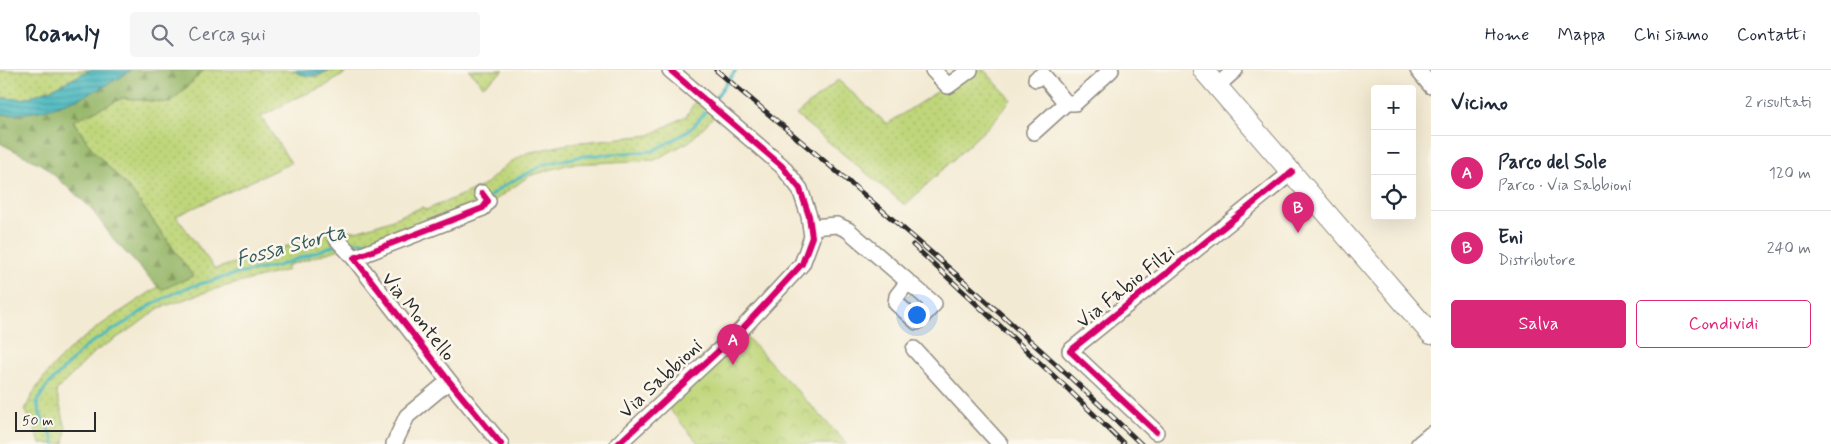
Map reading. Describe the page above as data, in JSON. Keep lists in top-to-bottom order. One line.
{"streets":{"street":["Via Fabio Filzi","Via Montello","Via Sabbioni"]},"water":["Fossa Storta"],"scale_bar":"50 m","page":{"header":"Roamly","search":"Cerca qui","nav":["Home","Mappa","Chi siamo","Contatti"],"heading":["Vicino","2 risultati"],"map_buttons":["+","−"],"list":[{"mark":"A","name":"Parco del Sole","note":"Parco · Via Sabbioni","value":"120 m"},{"mark":"B","name":"Eni","note":"Distributore","value":"240 m"}],"pins":["B","A"],"buttons":["Salva","Condividi"],"scale":"50 m"}}
